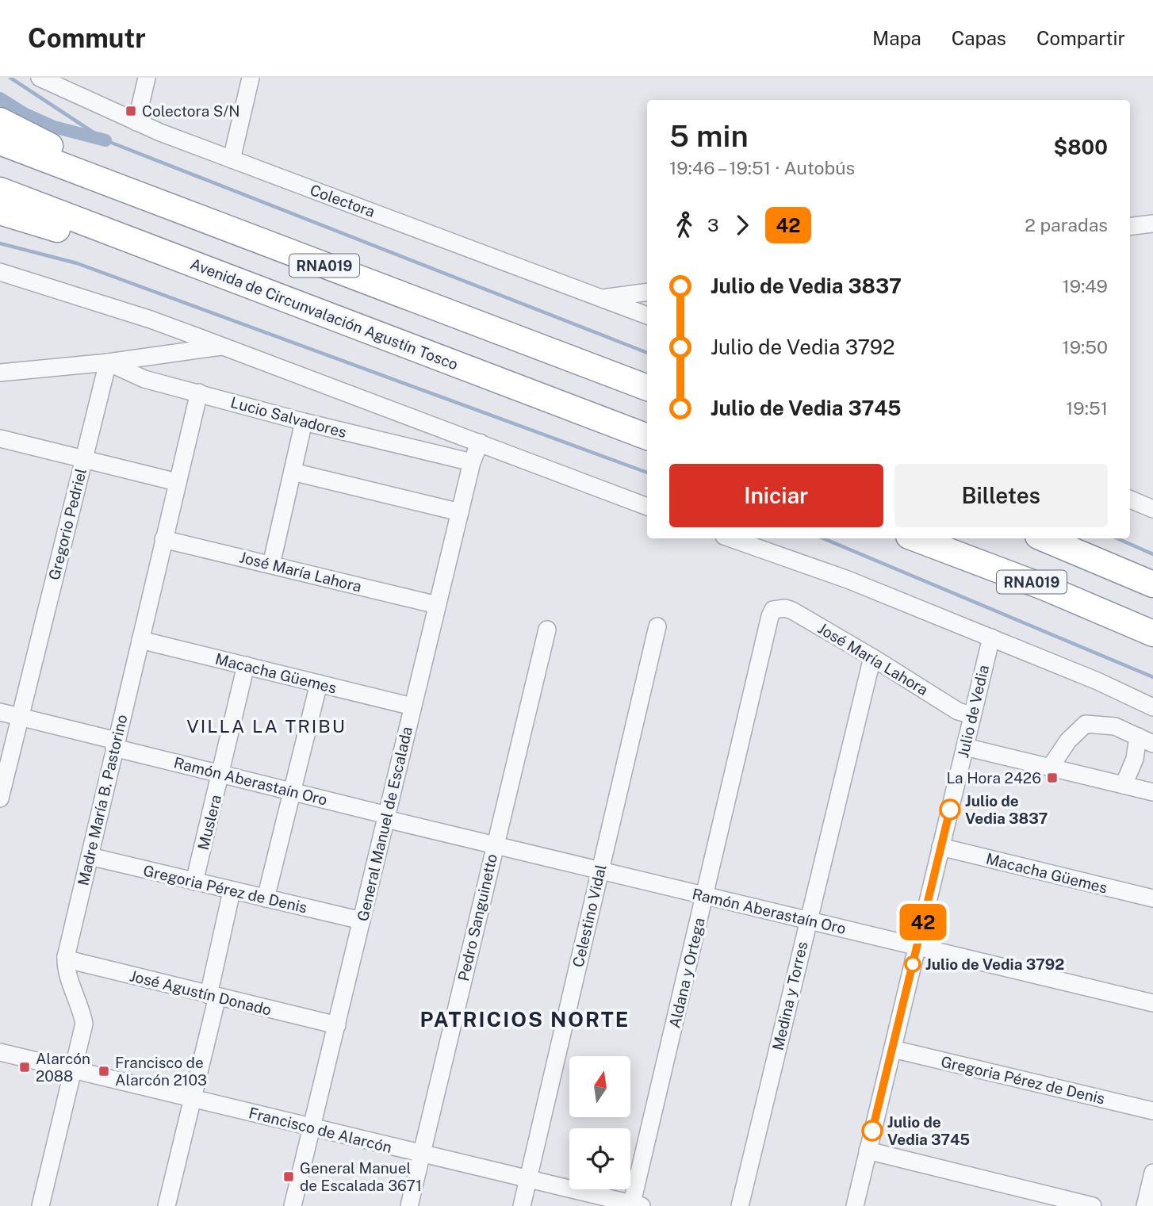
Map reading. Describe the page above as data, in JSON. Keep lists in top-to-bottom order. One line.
{"streets":{"highway":["RNA019","Avenida de Circunvalación Agustín Tosco"],"street":["Colectora","Lucio Salvadores","Gregorio Pedriel","José María Lahora","Macacha Güemes","Julio de Vedia","Ramón Aberastaín Oro","Madre María B. Pastorino","Muslera","General Manuel de Escalada","Gregoria Pérez de Denis","Celestino Vidal","Pedro Sanguinetto","Aldana y Ortega","José Agustín Donado","Medina y Torres","Francisco de Alarcón"]},"crossings":[["Lucio Salvadores","Gregorio Pedriel"],["Lucio Salvadores","Madre María B. Pastorino"],["Lucio Salvadores","General Manuel de Escalada"],["Gregorio Pedriel","Ramón Aberastaín Oro"],["José María Lahora","Julio de Vedia"],["José María Lahora","Madre María B. Pastorino"],["José María Lahora","General Manuel de Escalada"],["José María Lahora","Aldana y Ortega"],["José María Lahora","Medina y Torres"],["Macacha Güemes","Julio de Vedia"],["Macacha Güemes","Madre María B. Pastorino"],["Macacha Güemes","Muslera"],["Macacha Güemes","General Manuel de Escalada"],["Julio de Vedia","Ramón Aberastaín Oro"],["Julio de Vedia","Gregoria Pérez de Denis"],["Ramón Aberastaín Oro","Madre María B. Pastorino"],["Ramón Aberastaín Oro","Muslera"],["Ramón Aberastaín Oro","General Manuel de Escalada"],["Ramón Aberastaín Oro","Celestino Vidal"],["Ramón Aberastaín Oro","Pedro Sanguinetto"],["Ramón Aberastaín Oro","Aldana y Ortega"],["Ramón Aberastaín Oro","Medina y Torres"],["Madre María B. Pastorino","Gregoria Pérez de Denis"],["Madre María B. Pastorino","José Agustín Donado"],["Madre María B. Pastorino","Francisco de Alarcón"],["Muslera","Gregoria Pérez de Denis"],["General Manuel de Escalada","Gregoria Pérez de Denis"],["General Manuel de Escalada","José Agustín Donado"],["General Manuel de Escalada","Francisco de Alarcón"],["Celestino Vidal","Francisco de Alarcón"],["Pedro Sanguinetto","Francisco de Alarcón"],["Aldana y Ortega","Francisco de Alarcón"]],"districts":["VILLA LA TRIBU","PATRICIOS NORTE"],"places":{"transit":["Colectora S/N","La Hora 2426","Alarcón 2088","Francisco de Alarcón 2103","General Manuel de Escalada 3671"],"other":["Julio de Vedia 3837","Julio de Vedia 3792","Julio de Vedia 3745"]},"lines":["bus line 42"],"north":"top","page":{"header":"Commutr","nav":["Mapa","Capas","Compartir"],"on_map":"42","heading":["5 min","19:46 – 19:51 · Autobús","$800"],"legs":["3","42","2 paradas"],"list":[{"name":"Julio de Vedia 3837","value":"19:49"},{"name":"Julio de Vedia 3792","value":"19:50"},{"name":"Julio de Vedia 3745","value":"19:51"}],"buttons":["Iniciar","Billetes"]}}
